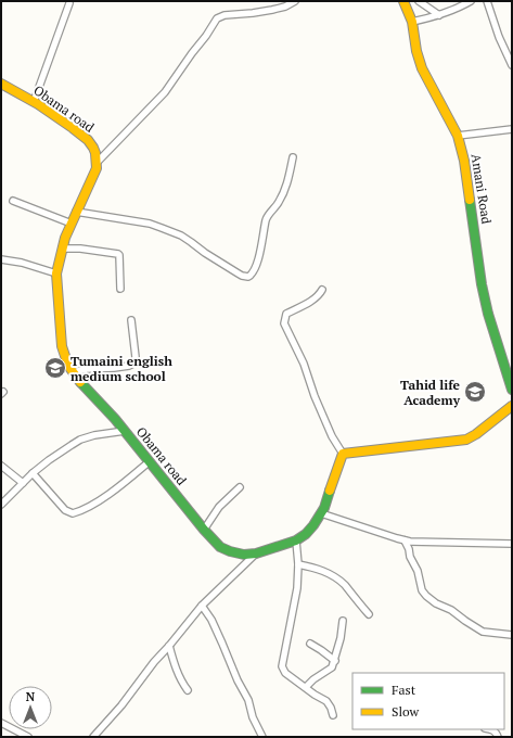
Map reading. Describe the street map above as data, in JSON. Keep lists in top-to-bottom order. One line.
{"streets":{"street":["Obama road","Amani Road"]},"places":{"school or university":["Tumaini english medium school","Tahid life Academy"]},"legend":["Fast","Slow"],"north":"top"}
